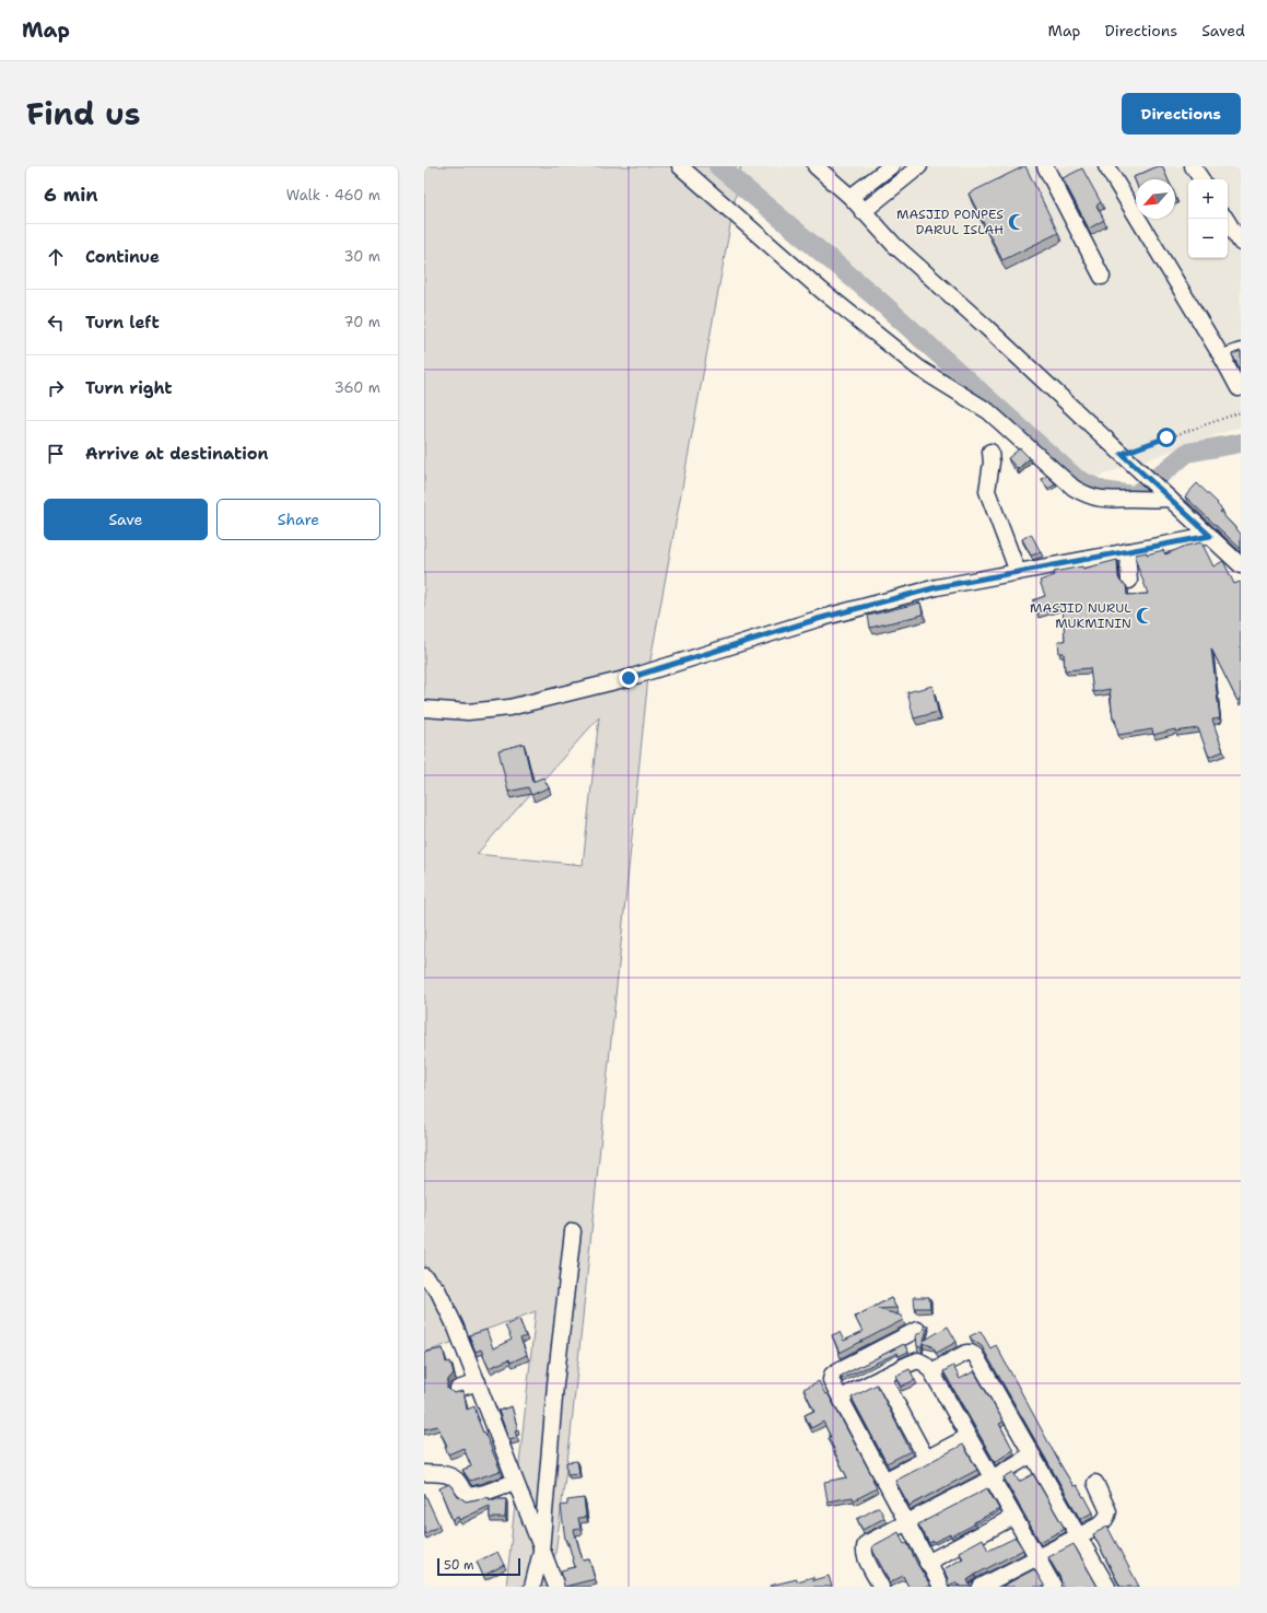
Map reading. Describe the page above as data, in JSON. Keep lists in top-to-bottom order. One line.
{"places":{"mosque":["MASJID PONPES DARUL ISLAH","MASJID NURUL MUKMININ"]},"scale_bar":"50 m","north":"bottom left","page":{"header":"Map","nav":["Map","Directions","Saved"],"title":"Find us","buttons":["Directions",["Save","Share"]],"heading":["6 min","Walk · 460 m"],"map_buttons":["+","−"],"list":[["Continue","30 m"],["Turn left","70 m"],["Turn right","360 m"],"Arrive at destination"],"scale":"50 m"}}
